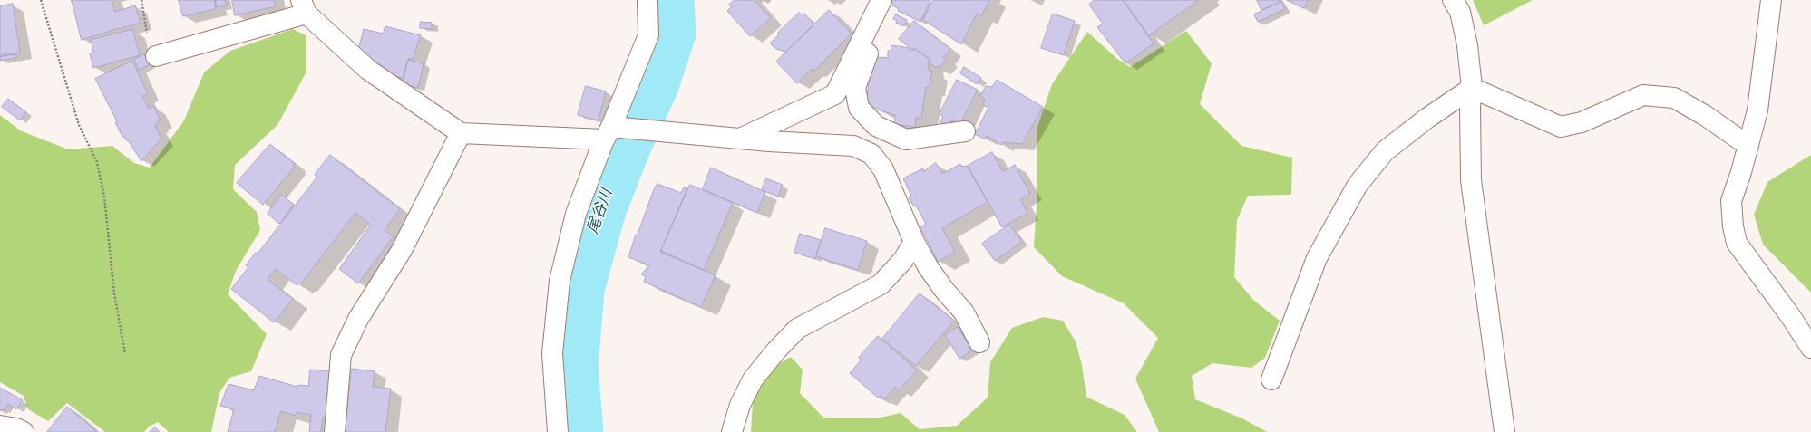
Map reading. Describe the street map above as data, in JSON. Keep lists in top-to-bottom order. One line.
{"water":["尾谷川"]}
